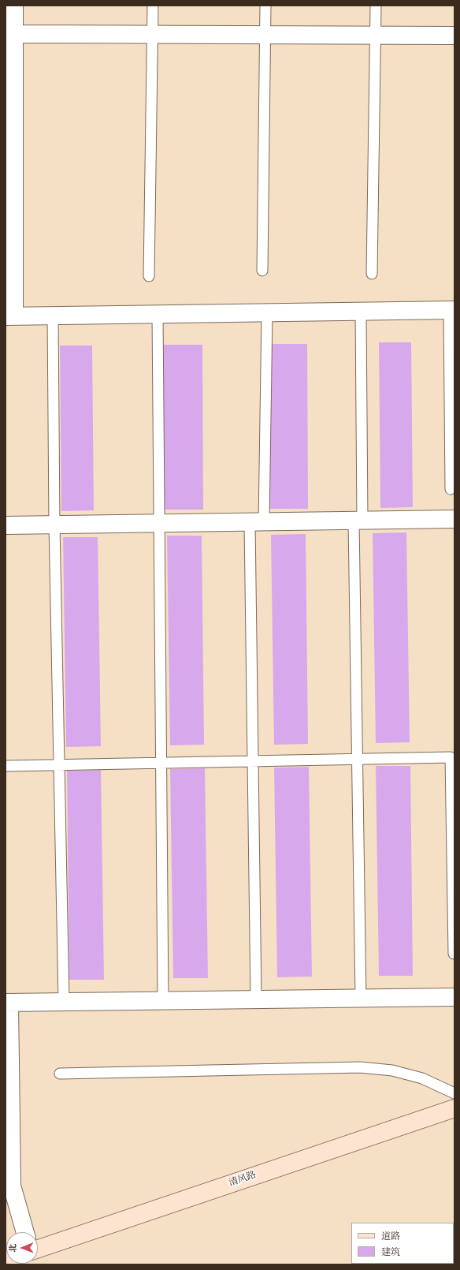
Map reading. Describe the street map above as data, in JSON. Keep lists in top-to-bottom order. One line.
{"streets":{"street":["清风路"]},"legend":["道路","建筑"],"north":"left"}
